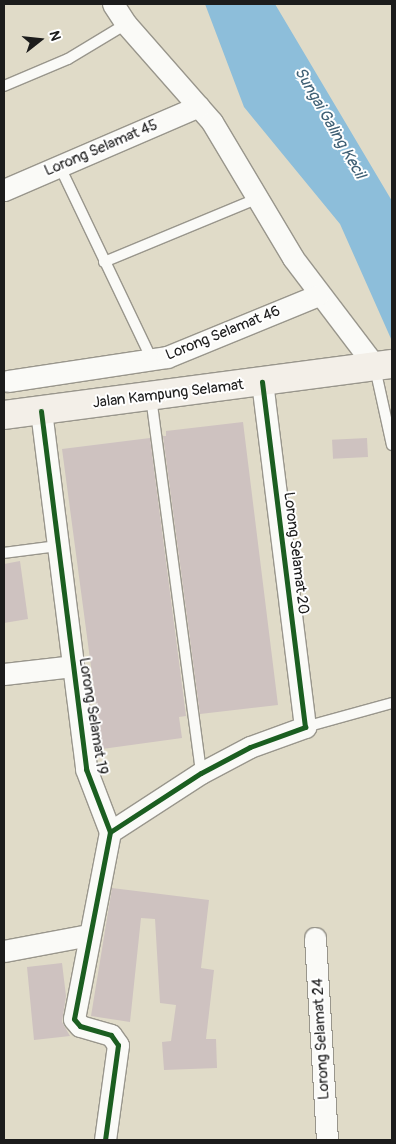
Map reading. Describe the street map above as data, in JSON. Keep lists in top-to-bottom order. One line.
{"streets":{"street":["Lorong Selamat 45","Lorong Selamat 46","Jalan Kampung Selamat","Lorong Selamat 20","Lorong Selamat 19","Lorong Selamat 24"]},"crossings":[["Lorong Selamat 46","Lorong Selamat 19"],["Jalan Kampung Selamat","Lorong Selamat 20"],["Jalan Kampung Selamat","Lorong Selamat 19"]],"water":["Sungai Galing Kecil"],"north":"right"}
